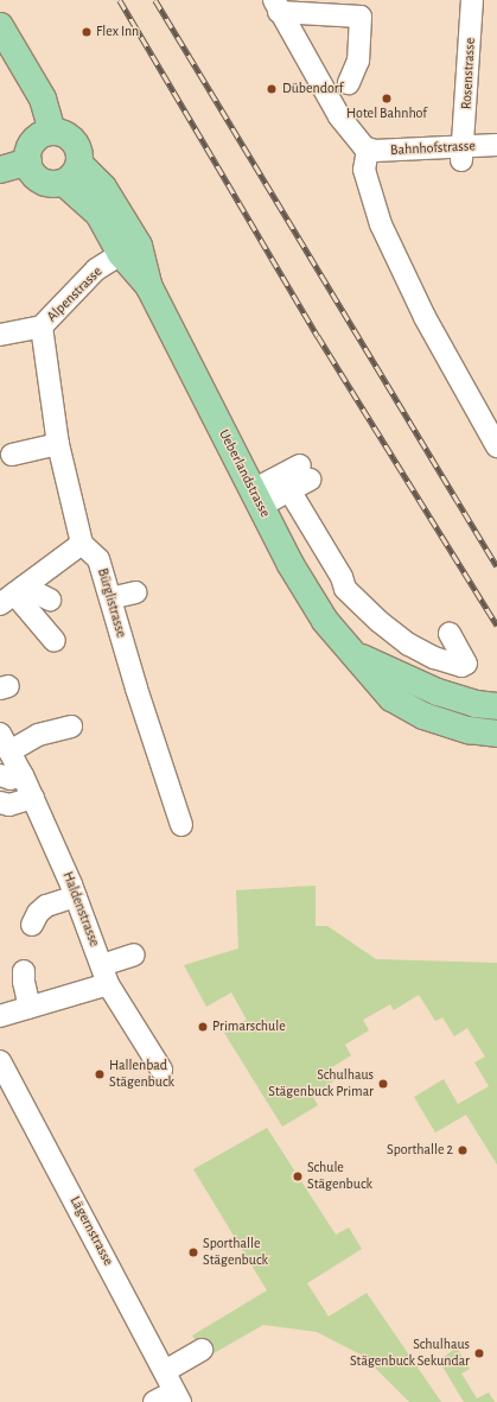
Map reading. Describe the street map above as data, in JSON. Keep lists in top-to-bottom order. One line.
{"streets":{"main road":["Ueberlandstrasse"],"street":["Rosenstrasse","Bahnhofstrasse","Alpenstrasse","Bürglistrasse","Haldenstrasse","Lägernstrasse"]},"crossings":[["Rosenstrasse","Bahnhofstrasse"],["Alpenstrasse","Ueberlandstrasse"]],"places":["Flex Inn","Dübendorf","Hotel Bahnhof","Primarschule","Hallenbad Stägenbuck","Schulhaus Stägenbuck Primar","Sporthalle 2","Schule Stägenbuck","Sporthalle Stägenbuck","Schulhaus Stägenbuck Sekundar"]}
